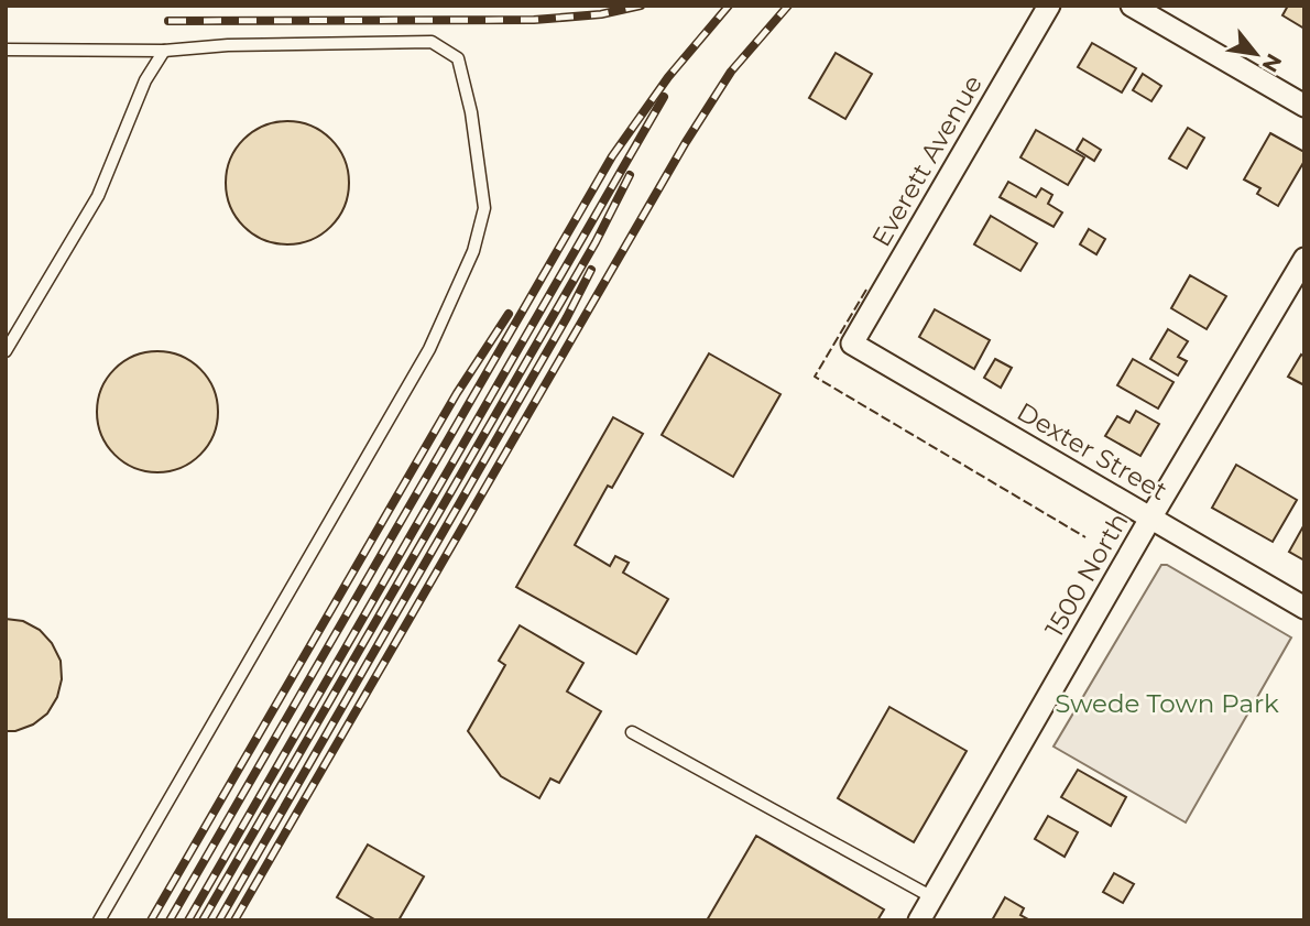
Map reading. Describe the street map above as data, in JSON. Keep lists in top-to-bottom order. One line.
{"streets":{"street":["Everett Avenue","Dexter Street","1500 North"]},"crossings":[["Everett Avenue","Dexter Street"],["Dexter Street","1500 North"]],"parks":["Swede Town Park"],"north":"bottom right"}
